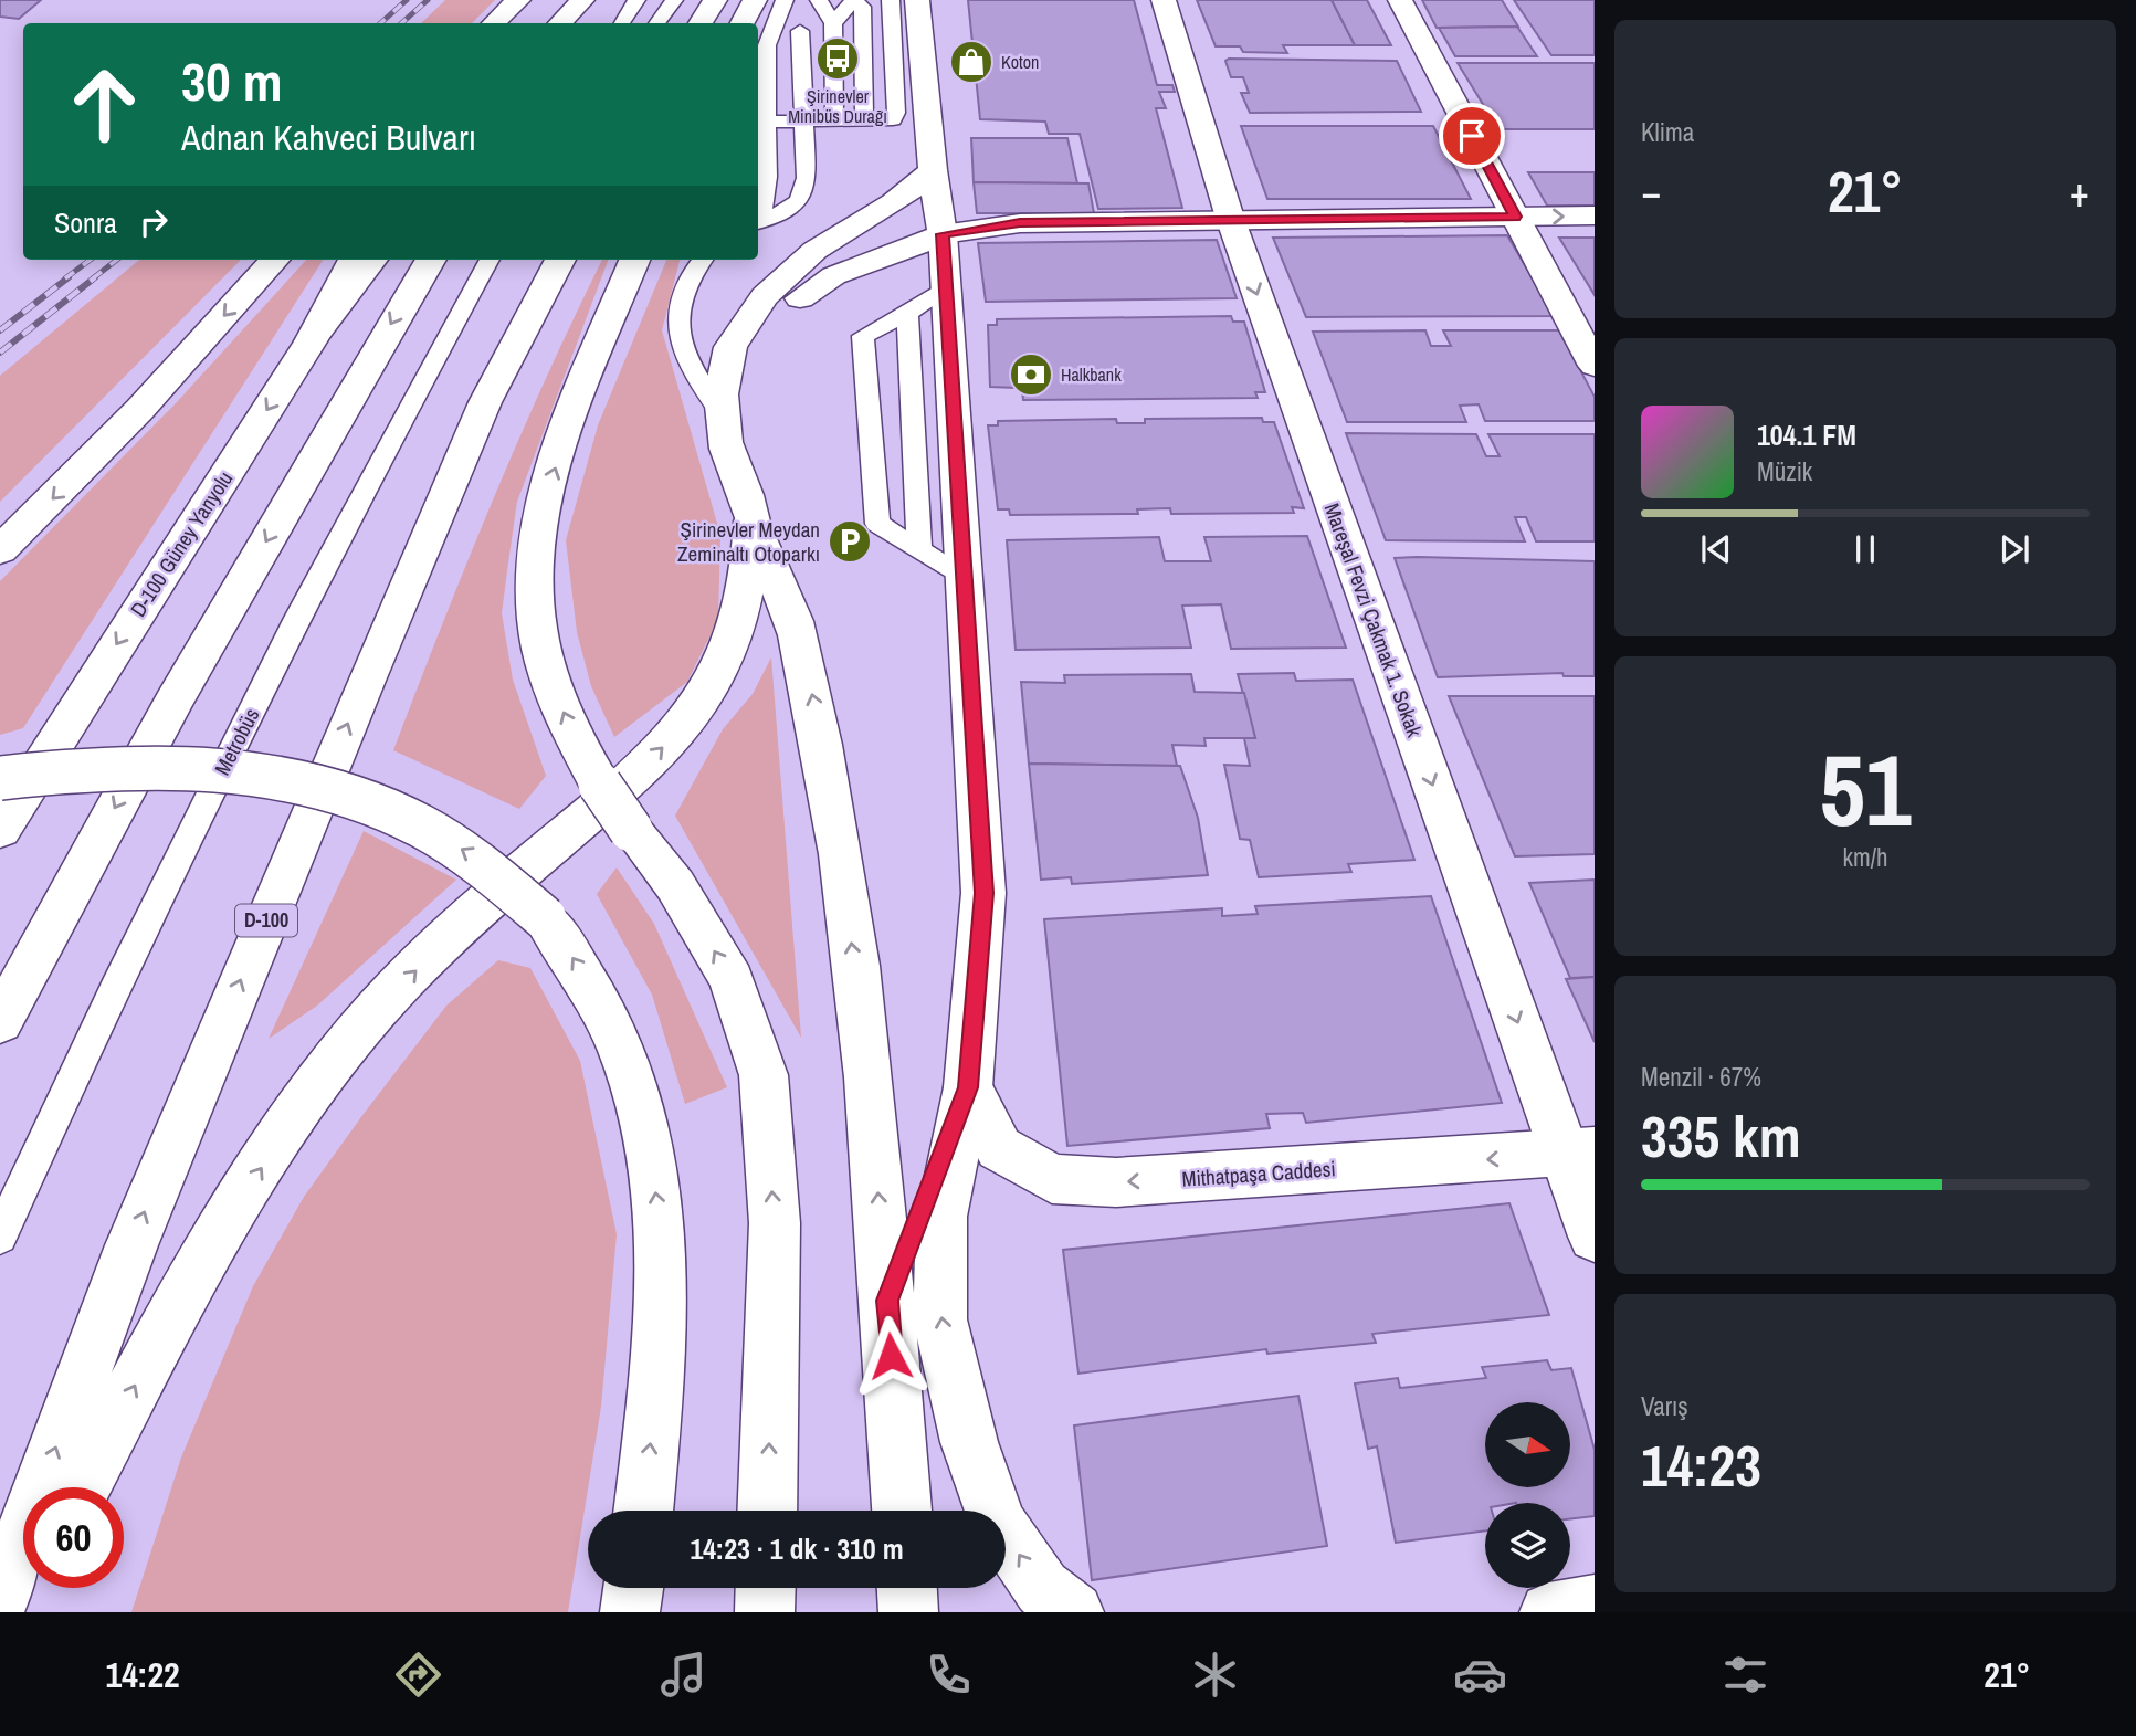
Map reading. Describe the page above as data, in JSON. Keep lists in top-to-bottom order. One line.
{"streets":{"main road":["D-100 Güney Yanyolu","Mareşal Fevzi Çakmak 1. Sokak","D-100","Mithatpaşa Caddesi"],"lane":["Metrobüs"]},"crossings":[["Mareşal Fevzi Çakmak 1. Sokak","Mithatpaşa Caddesi"]],"one_way":["Mithatpaşa Caddesi"],"places":{"bus stop":["Şirinevler Minibüs Durağı"],"shop":["Koton"],"bank":["Halkbank"],"parking":["Şirinevler Meydan Zeminaltı Otoparkı"]},"north":"right","page":{"tile":["Klima",["51","km/h"],["Menzil · 67%","335 km"],["Varış","14:23"]],"turn":["30 m","Adnan Kahveci Bulvarı"],"heat":["−","21°","+"],"then":"Sonra","song":["104.1 FM","Müzik"],"limit":"60","trip":"14:23 · 1 dk · 310 m","tabs":["14:22","21°"]}}
